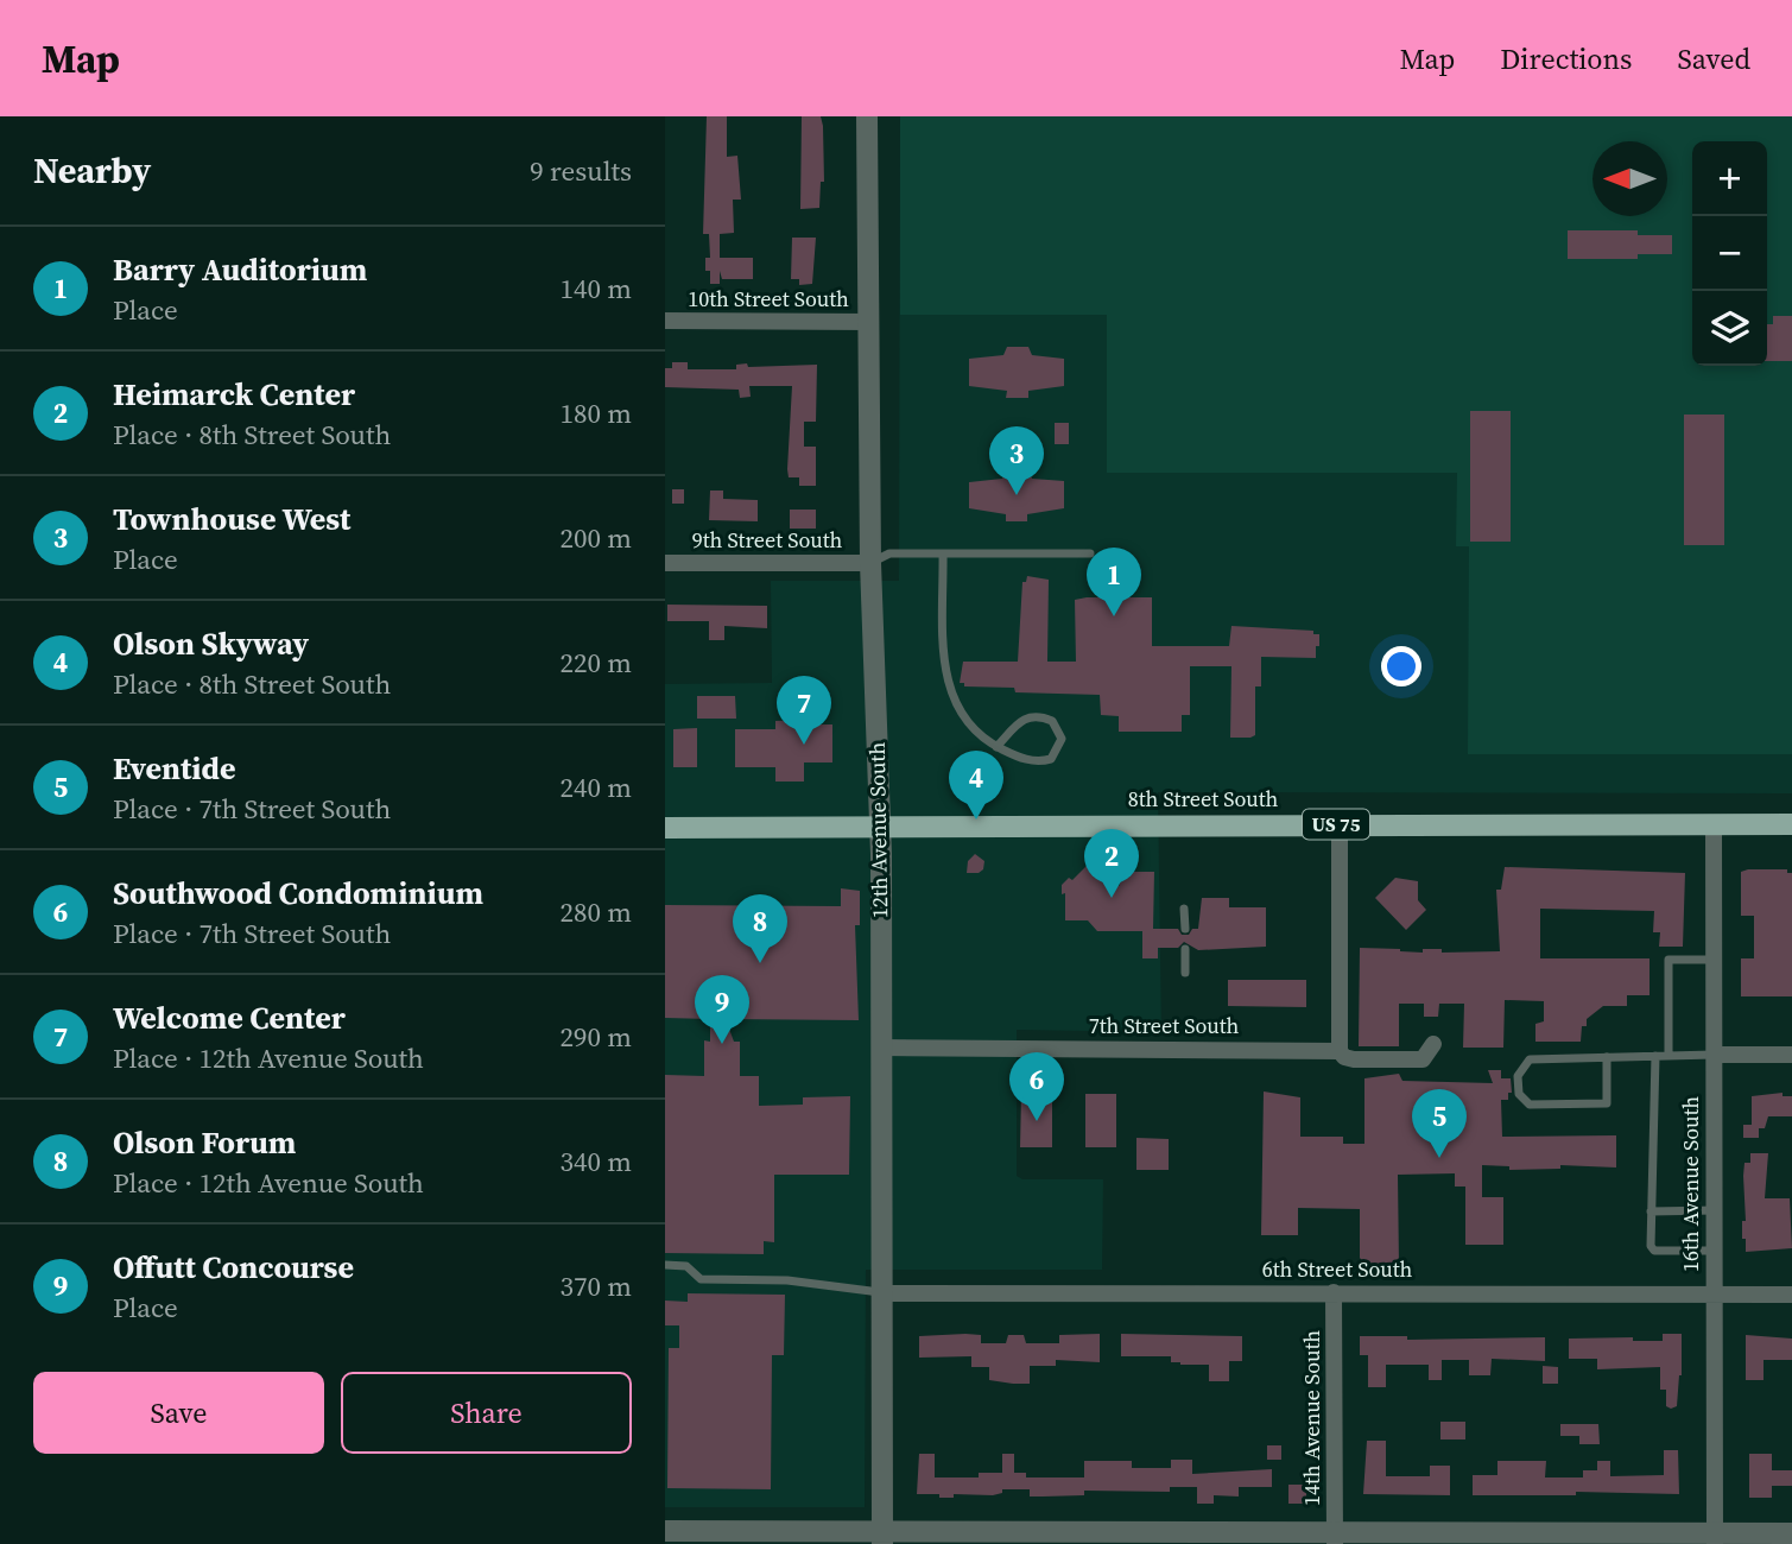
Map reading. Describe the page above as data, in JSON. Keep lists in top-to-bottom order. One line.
{"streets":{"main road":["8th Street South","US 75"],"street":["10th Street South","9th Street South","12th Avenue South","7th Street South","16th Avenue South","6th Street South","14th Avenue South"]},"crossings":[["10th Street South","12th Avenue South"],["9th Street South","12th Avenue South"],["8th Street South","12th Avenue South"],["8th Street South","16th Avenue South"],["12th Avenue South","7th Street South"],["12th Avenue South","6th Street South"],["16th Avenue South","6th Street South"],["6th Street South","14th Avenue South"]],"north":"left","page":{"header":"Map","nav":["Map","Directions","Saved"],"heading":["Nearby","9 results"],"map_buttons":["+","−"],"list":[{"mark":"1","name":"Barry Auditorium","note":"Place","value":"140 m"},{"mark":"2","name":"Heimarck Center","note":"Place · 8th Street South","value":"180 m"},{"mark":"3","name":"Townhouse West","note":"Place","value":"200 m"},{"mark":"4","name":"Olson Skyway","note":"Place · 8th Street South","value":"220 m"},{"mark":"5","name":"Eventide","note":"Place · 7th Street South","value":"240 m"},{"mark":"6","name":"Southwood Condominium","note":"Place · 7th Street South","value":"280 m"},{"mark":"7","name":"Welcome Center","note":"Place · 12th Avenue South","value":"290 m"},{"mark":"8","name":"Olson Forum","note":"Place · 12th Avenue South","value":"340 m"},{"mark":"9","name":"Offutt Concourse","note":"Place","value":"370 m"}],"pins":["3","1","7","4","2","8","9","6","5"],"buttons":["Save","Share"]}}
